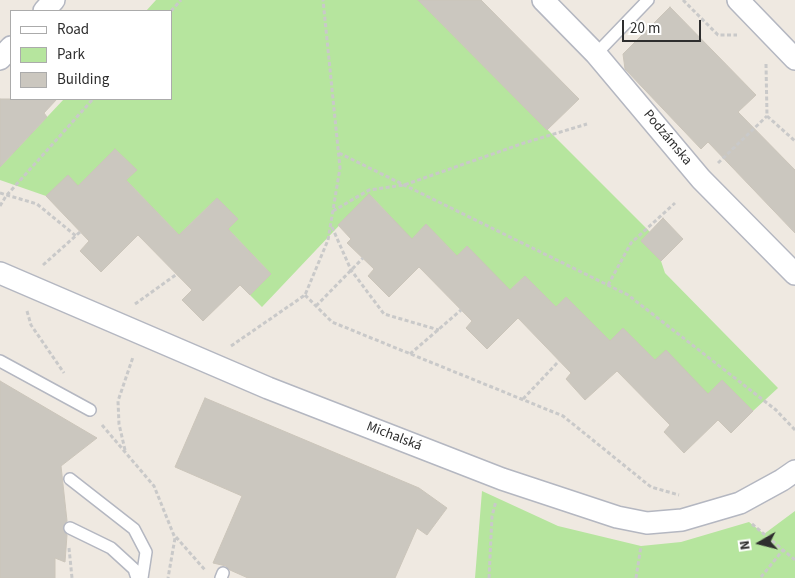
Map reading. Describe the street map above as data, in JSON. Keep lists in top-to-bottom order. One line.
{"streets":{"street":["Podzámska","Michalská"]},"legend":["Road","Park","Building"],"scale_bar":"20 m","north":"left"}
